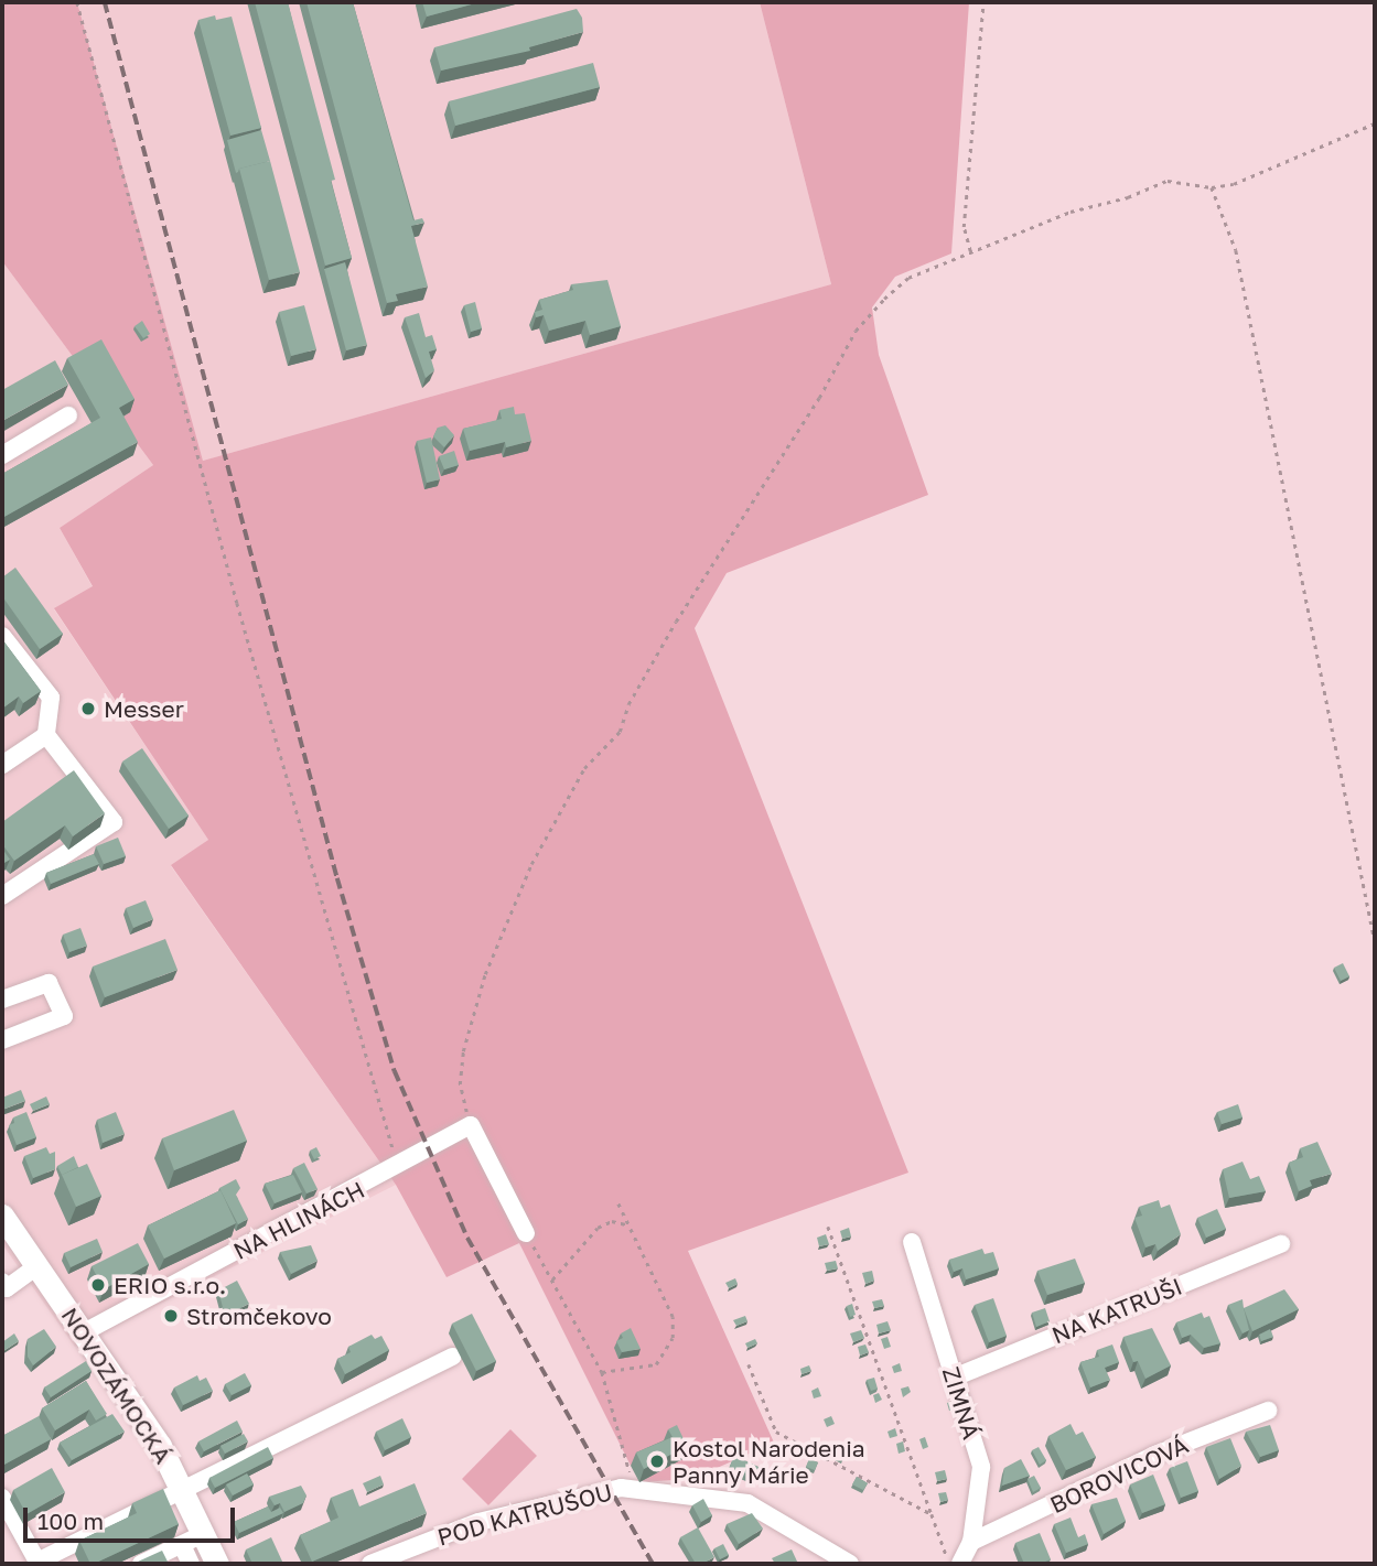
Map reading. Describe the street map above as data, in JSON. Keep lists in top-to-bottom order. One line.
{"streets":{"main road":["NOVOZÁMOCKÁ"],"street":["NA HLINÁCH","NA KATRUŠI","ZIMNÁ","BOROVICOVÁ","POD KATRUŠOU"]},"crossings":[["NA HLINÁCH","NOVOZÁMOCKÁ"],["NA KATRUŠI","ZIMNÁ"],["ZIMNÁ","BOROVICOVÁ"]],"places":["Messer","ERIO s.r.o.","Stromčekovo","Kostol Narodenia Panny Márie"],"scale_bar":"100 m"}
